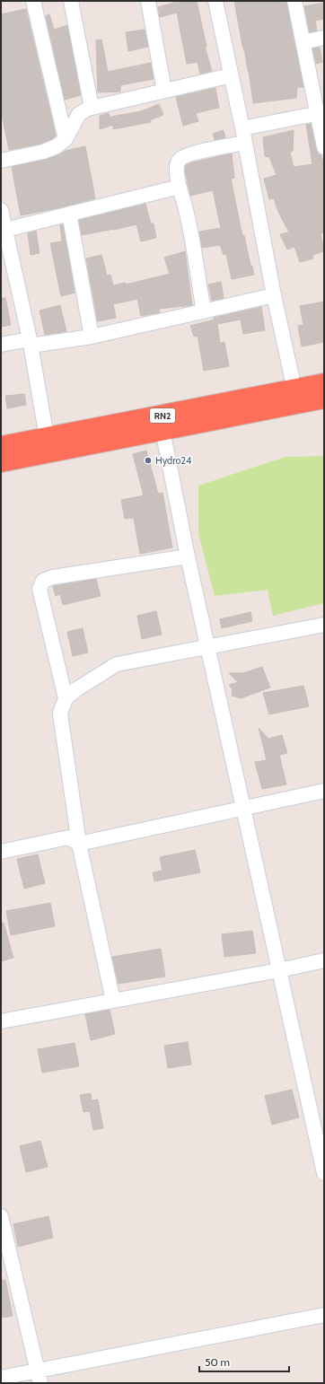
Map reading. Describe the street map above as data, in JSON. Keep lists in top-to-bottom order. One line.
{"streets":{"highway":["RN2"]},"places":["Hydro24"],"scale_bar":"50 m"}
